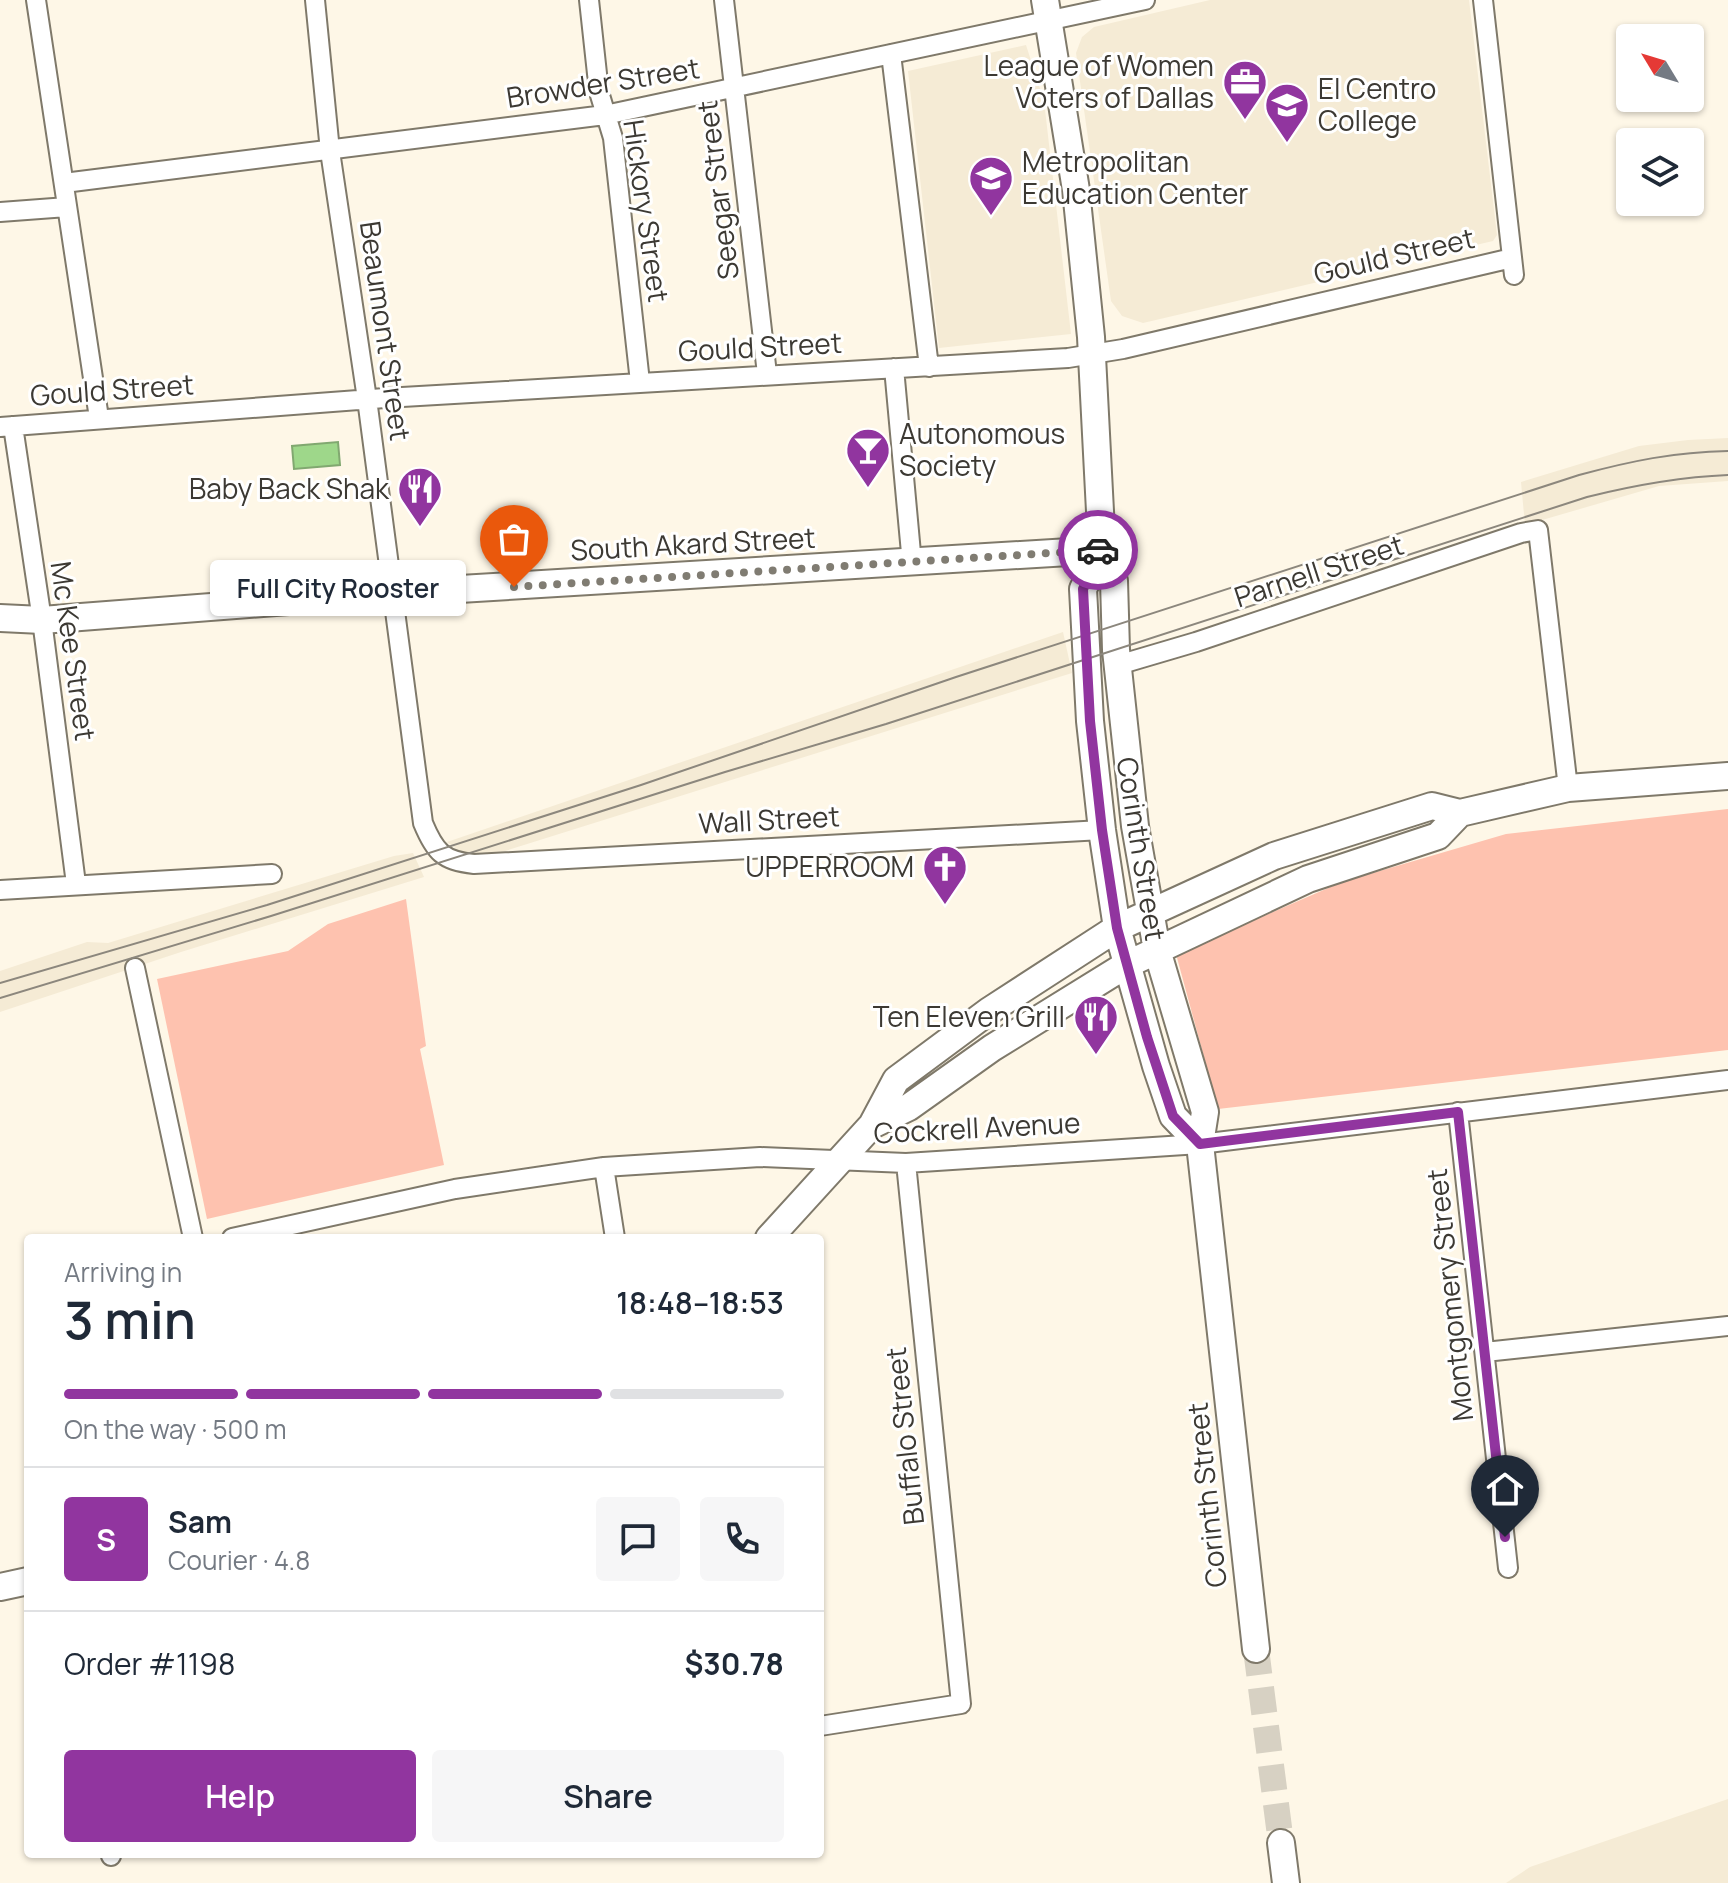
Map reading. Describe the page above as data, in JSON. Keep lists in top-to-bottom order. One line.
{"streets":{"main road":["South Akard Street","Corinth Street"],"street":["Browder Street","Seegar Street","Hickory Street","Gould Street","Beaumont Street","Parnell Street","Mc Kee Street","Wall Street","Cockrell Avenue","Montgomery Street","Buffalo Street"]},"crossings":[["Browder Street","Seegar Street"],["Browder Street","Hickory Street"],["Browder Street","Beaumont Street"],["Browder Street","Corinth Street"],["Seegar Street","Gould Street"],["Hickory Street","Gould Street"],["Gould Street","Beaumont Street"],["Gould Street","Mc Kee Street"],["Gould Street","Corinth Street"],["Beaumont Street","South Akard Street"],["Beaumont Street","Wall Street"],["South Akard Street","Mc Kee Street"],["South Akard Street","Corinth Street"],["Parnell Street","Corinth Street"],["Wall Street","Corinth Street"],["Corinth Street","Cockrell Avenue"],["Cockrell Avenue","Montgomery Street"],["Cockrell Avenue","Buffalo Street"]],"places":{"office":["League of Women Voters of Dallas"],"school or university":["El Centro College","Metropolitan Education Center"],"bar":["Autonomous Society"],"restaurant":["Baby Back Shak","Ten Eleven Grill"],"other":["Full City Rooster"],"church":["UPPERROOM"]},"north":"top left","page":{"bubble":"Full City Rooster","heading":["3 min","Arriving in","18:48–18:53"],"panel":["Sam","Courier · 4.8","Order #1198","$30.78"],"bar":"On the way · 500 m","round":"S","buttons":["Help","Share"]}}
